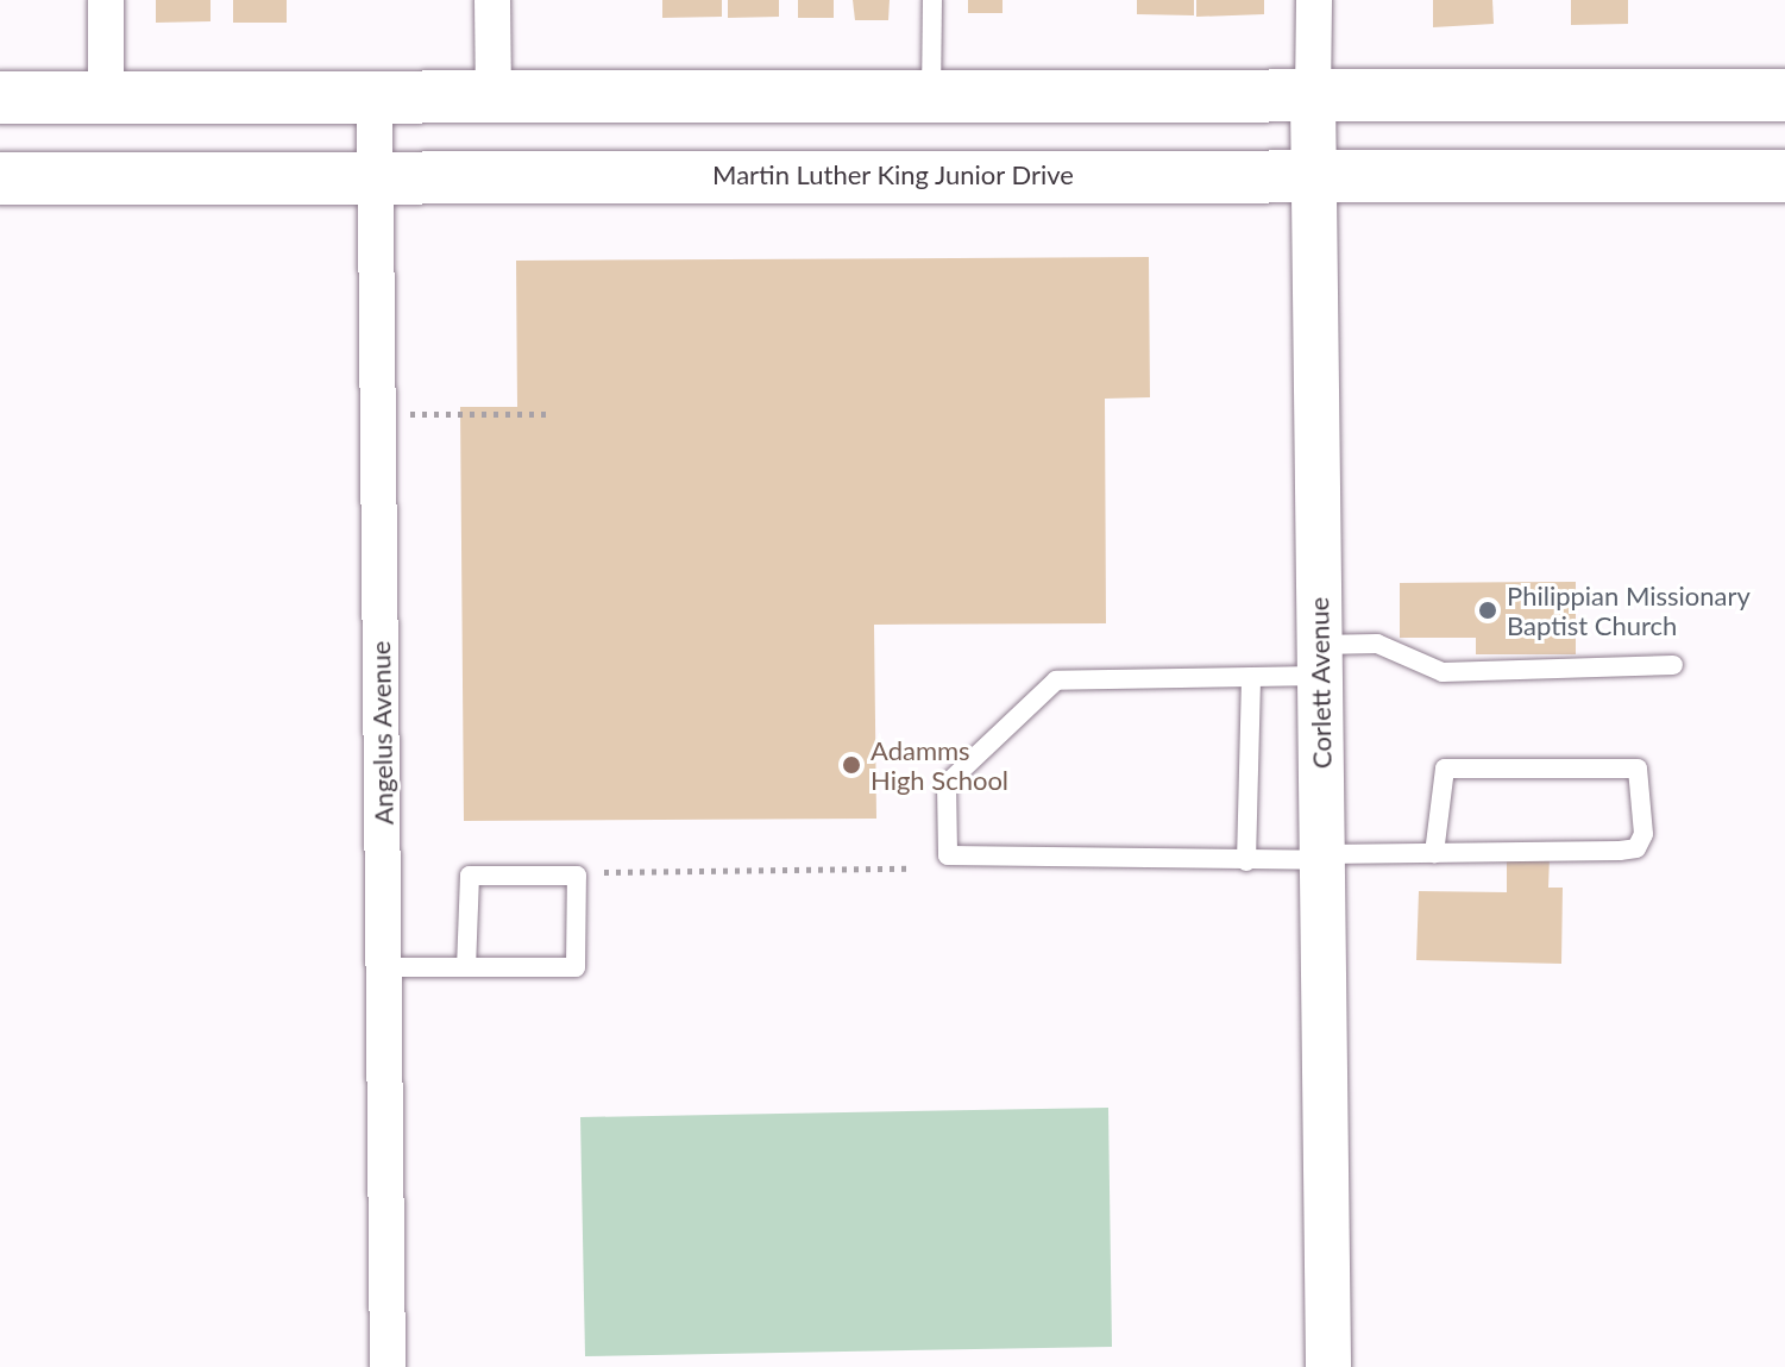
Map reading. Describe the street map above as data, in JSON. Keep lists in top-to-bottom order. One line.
{"streets":{"main road":["Martin Luther King Junior Drive"],"street":["Corlett Avenue","Angelus Avenue"]},"crossings":[["Martin Luther King Junior Drive","Corlett Avenue"],["Martin Luther King Junior Drive","Angelus Avenue"]],"places":["Philippian Missionary Baptist Church","Adamms High School"]}
